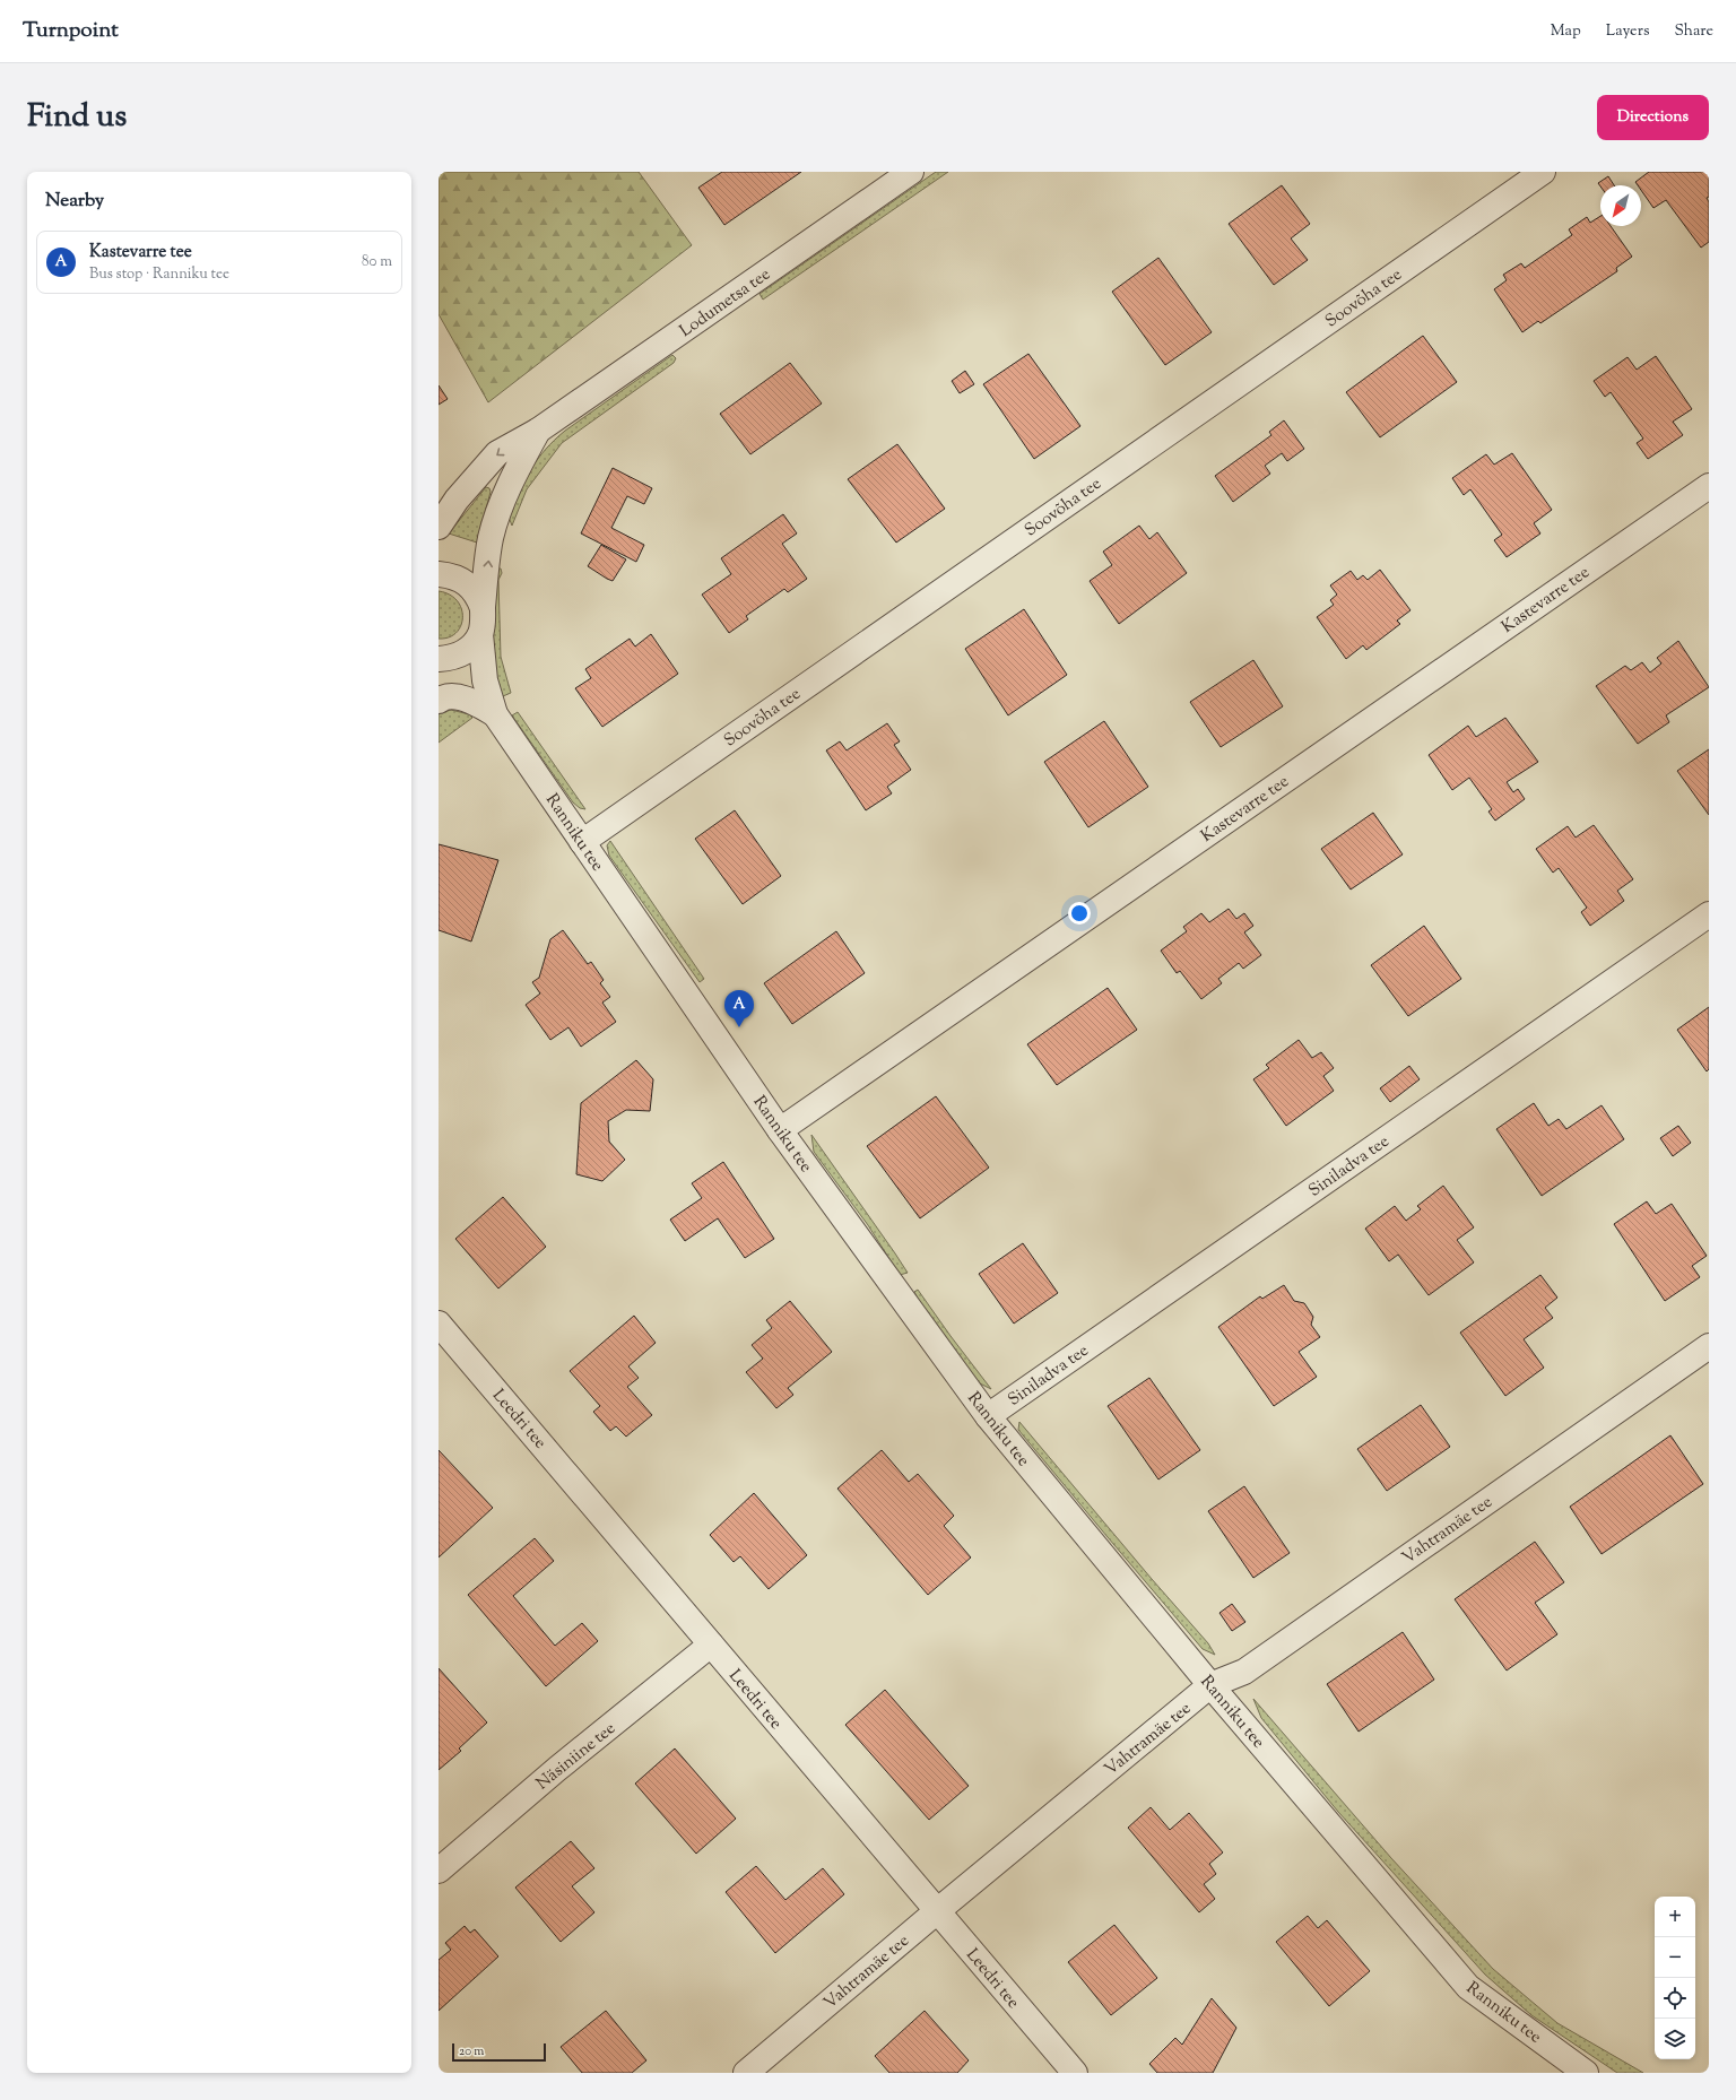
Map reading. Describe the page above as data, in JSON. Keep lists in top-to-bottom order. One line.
{"streets":{"street":["Soovõha tee","Lodumetsa tee","Kastevarre tee","Ranniku tee","Siniladva tee","Leedri tee","Vahtramäe tee","Näsiniine tee"]},"crossings":[["Soovõha tee","Ranniku tee"],["Kastevarre tee","Ranniku tee"],["Ranniku tee","Siniladva tee"],["Ranniku tee","Vahtramäe tee"],["Leedri tee","Vahtramäe tee"],["Leedri tee","Näsiniine tee"]],"scale_bar":"20 m","north":"bottom left","page":{"header":"Turnpoint","nav":["Map","Layers","Share"],"title":"Find us","buttons":"Directions","heading":"Nearby","list":[{"mark":"A","name":"Kastevarre tee","note":"Bus stop · Ranniku tee","value":"80 m"}],"pins":"A","map_buttons":["+","−"],"scale":"20 m"}}
